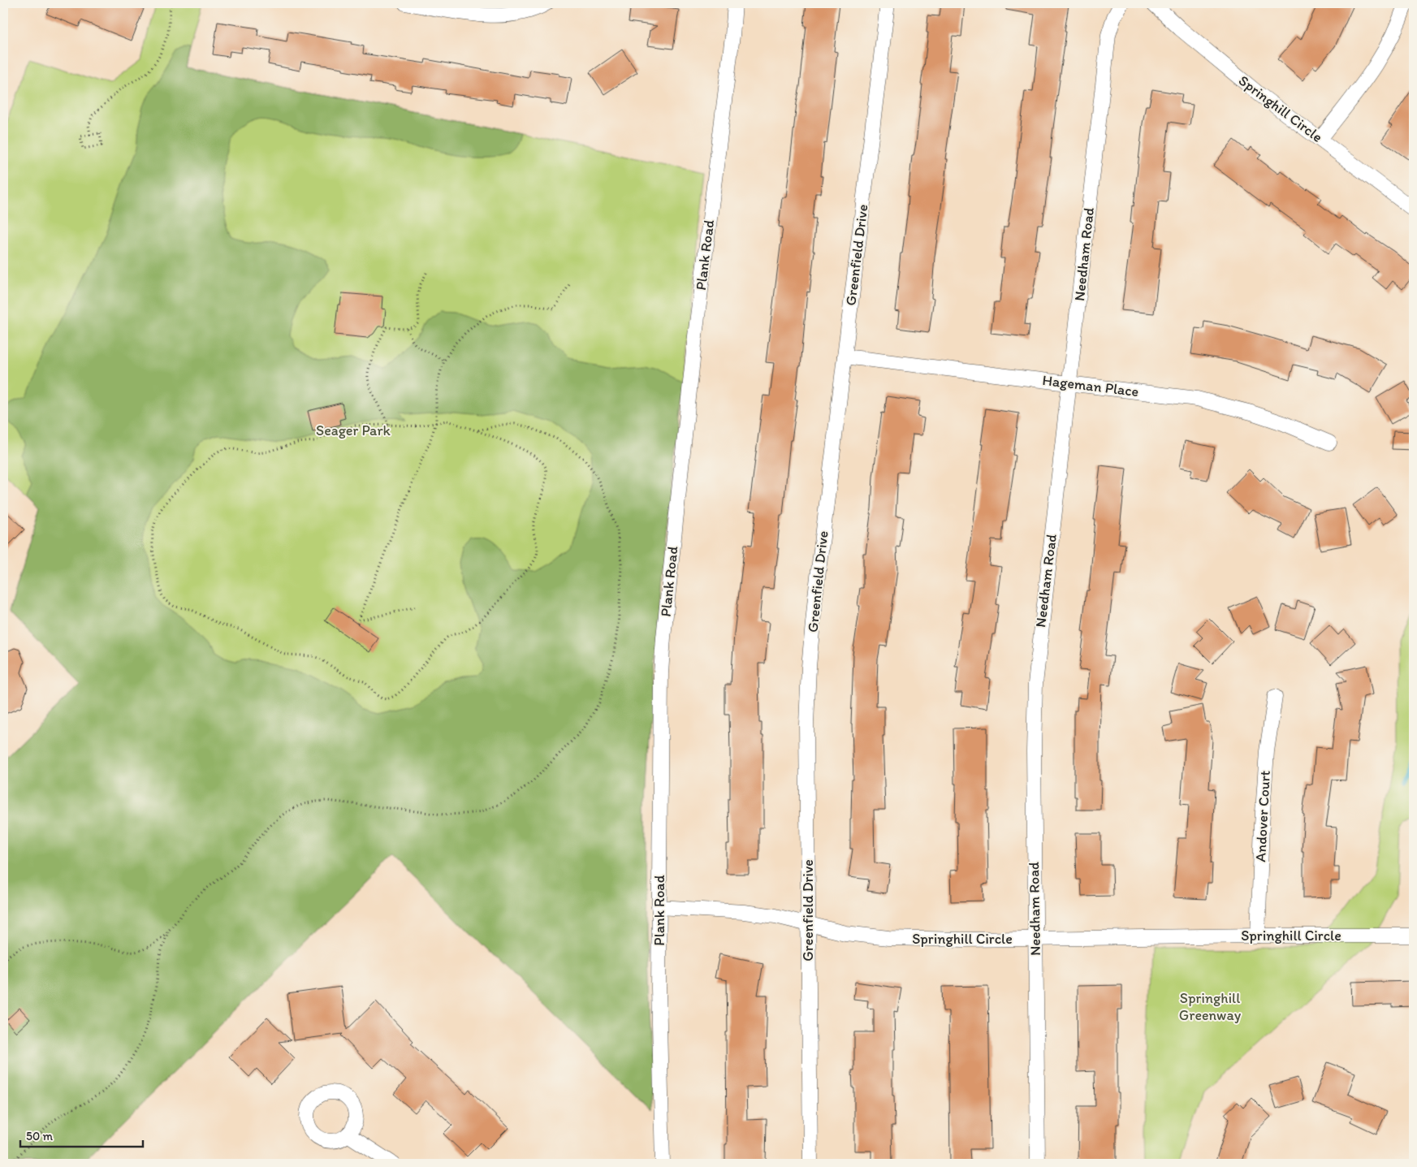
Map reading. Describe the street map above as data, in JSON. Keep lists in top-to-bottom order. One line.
{"streets":{"street":["Springhill Circle","Needham Road","Plank Road","Greenfield Drive","Hageman Place","Andover Court"]},"crossings":[["Springhill Circle","Needham Road"],["Springhill Circle","Plank Road"],["Springhill Circle","Greenfield Drive"],["Springhill Circle","Andover Court"],["Needham Road","Hageman Place"],["Greenfield Drive","Hageman Place"]],"parks":["Seager Park","Springhill Greenway"],"scale_bar":"50 m"}
